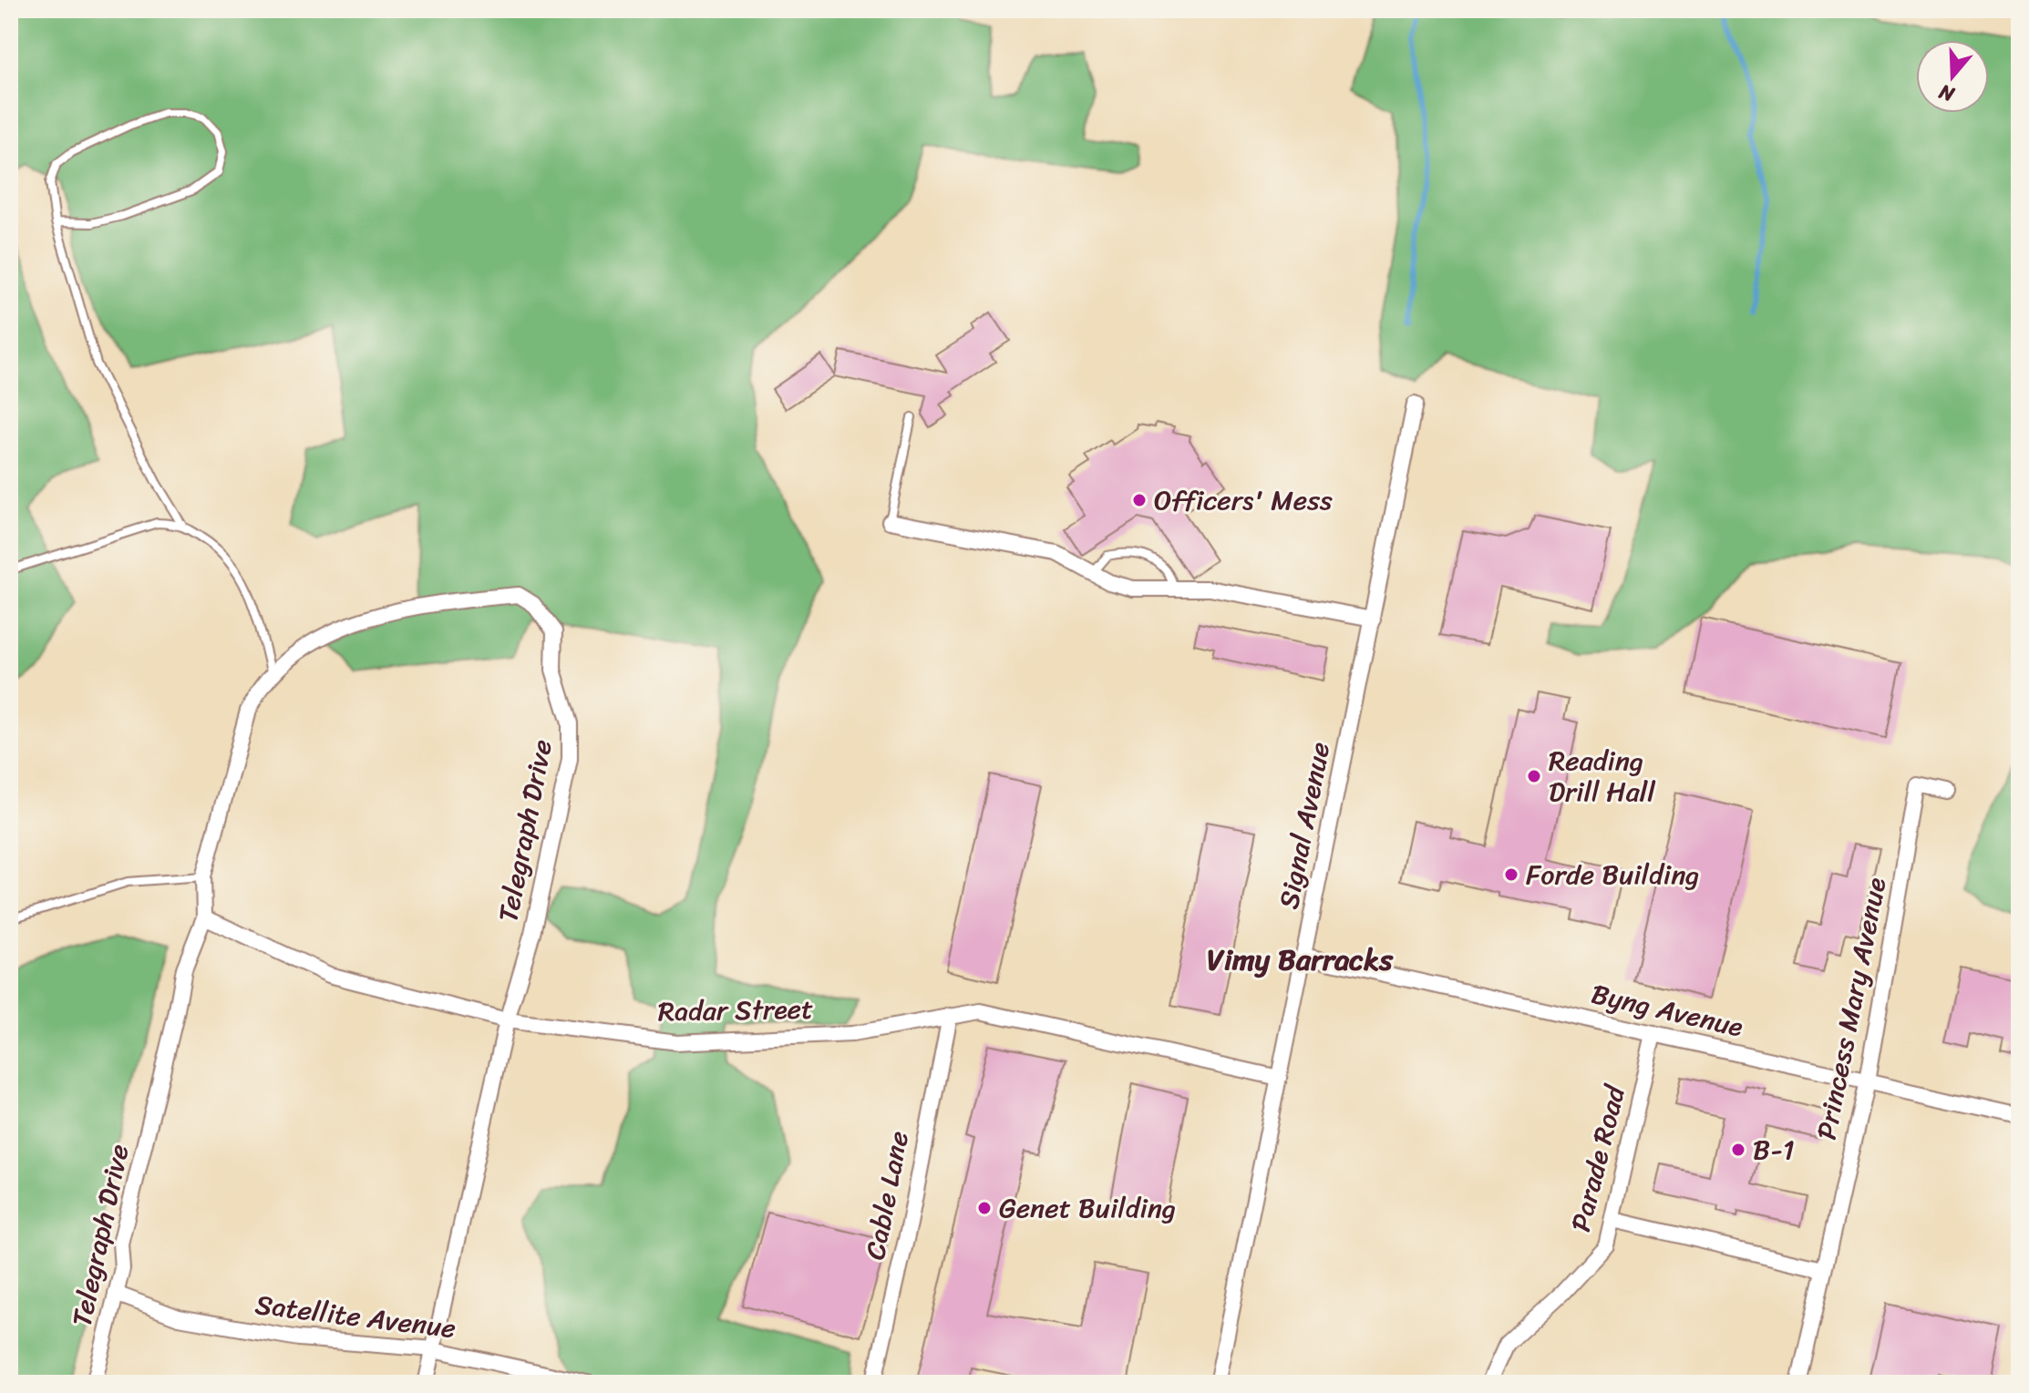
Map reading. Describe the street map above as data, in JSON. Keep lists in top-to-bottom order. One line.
{"streets":{"street":["Signal Avenue","Telegraph Drive","Princess Mary Avenue","Radar Street","Byng Avenue","Parade Road","Cable Lane","Satellite Avenue"]},"crossings":[["Signal Avenue","Radar Street"],["Signal Avenue","Byng Avenue"],["Telegraph Drive","Radar Street"],["Telegraph Drive","Satellite Avenue"],["Princess Mary Avenue","Byng Avenue"],["Radar Street","Cable Lane"],["Byng Avenue","Parade Road"]],"districts":["Vimy Barracks"],"places":["Officers' Mess","Reading Drill Hall","Forde Building","B-1","Genet Building"],"north":"bottom"}
